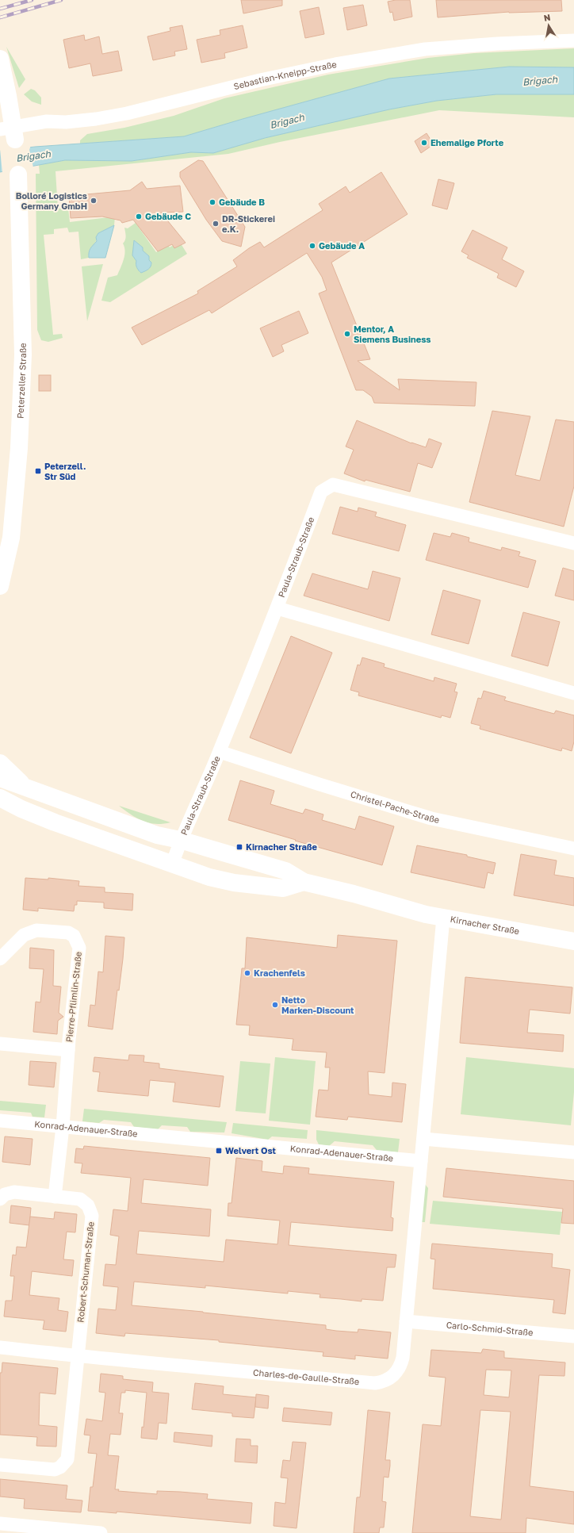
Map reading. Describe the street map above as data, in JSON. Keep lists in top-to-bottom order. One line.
{"streets":{"main road":["Peterzeller Straße","Kirnacher Straße"],"street":["Sebastian-Kneipp-Straße","Paula-Straub-Straße","Christel-Pache-Straße","Pierre-Pflimlin-Straße","Konrad-Adenauer-Straße","Robert-Schuman-Straße","Carlo-Schmid-Straße","Charles-de-Gaulle-Straße"]},"crossings":[["Paula-Straub-Straße","Christel-Pache-Straße"],["Paula-Straub-Straße","Kirnacher Straße"],["Pierre-Pflimlin-Straße","Konrad-Adenauer-Straße"],["Konrad-Adenauer-Straße","Charles-de-Gaulle-Straße"],["Robert-Schuman-Straße","Charles-de-Gaulle-Straße"],["Carlo-Schmid-Straße","Charles-de-Gaulle-Straße"]],"water":["Brigach"],"places":{"other":["Ehemalige Pforte","Bolloré Logistics Germany GmbH","Gebäude B","Gebäude C","DR-Stickerei e.K.","Gebäude A","Mentor, A Siemens Business","Krachenfels","Netto Marken-Discount"],"transit":["Peterzell. Str Süd","Kirnacher Straße","Welvert Ost"]},"north":"top"}
